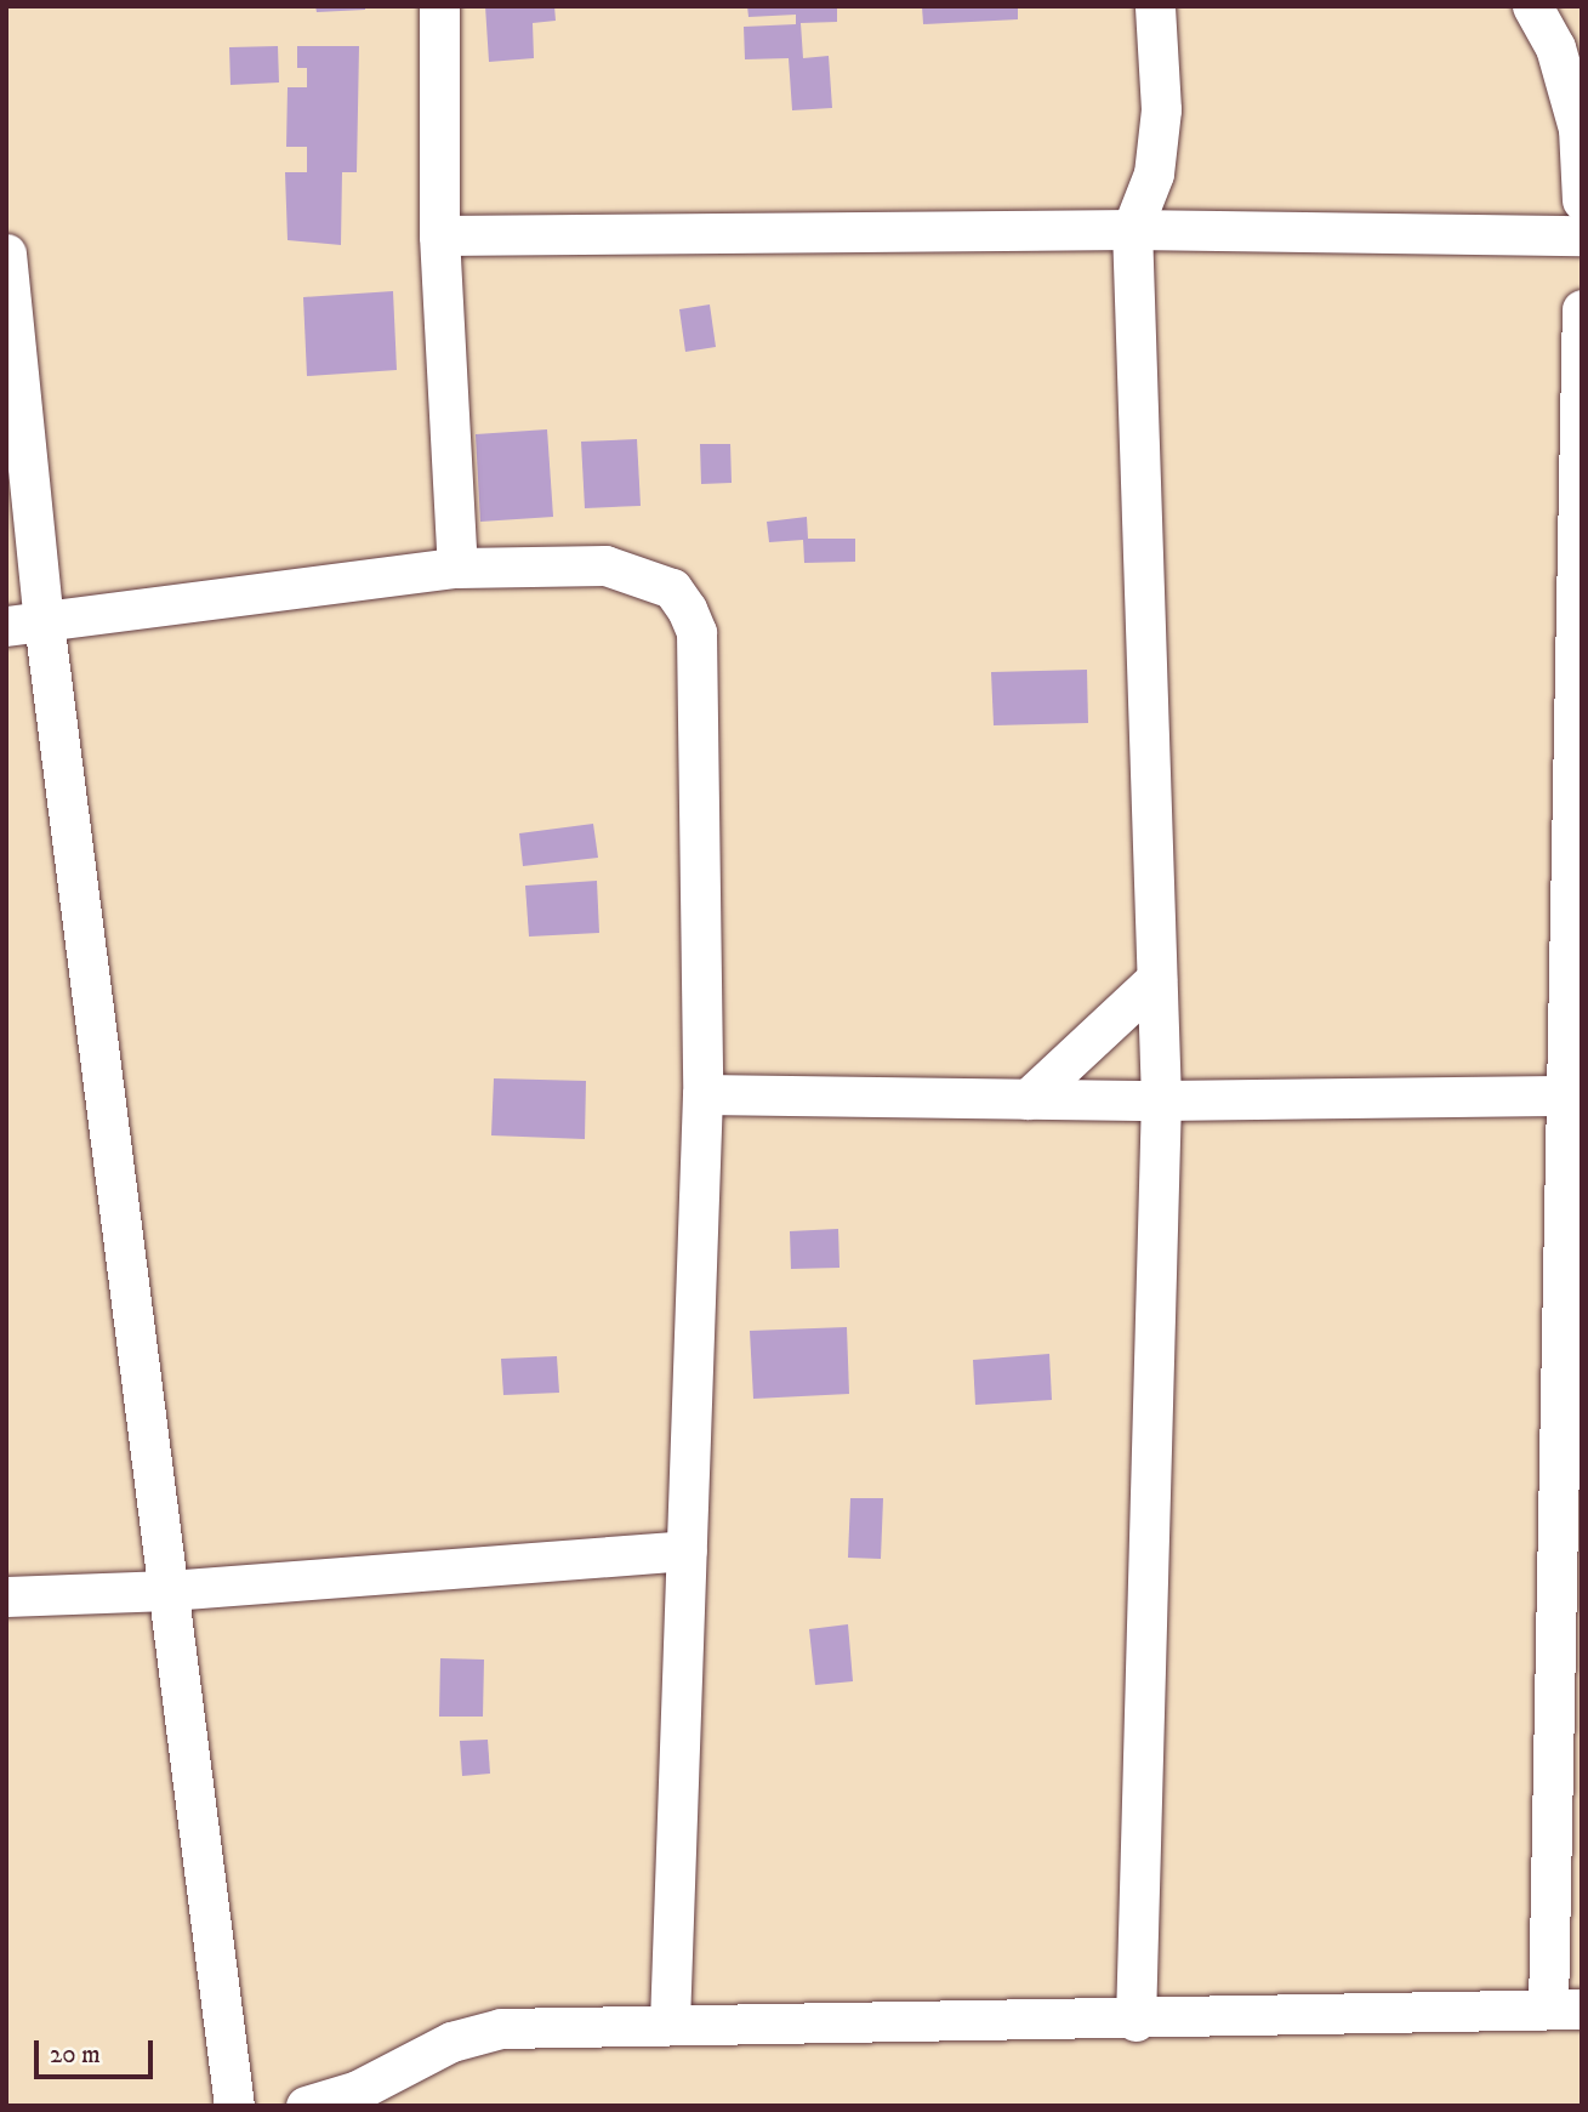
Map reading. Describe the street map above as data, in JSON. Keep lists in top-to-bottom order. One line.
{"scale_bar":"20 m"}
